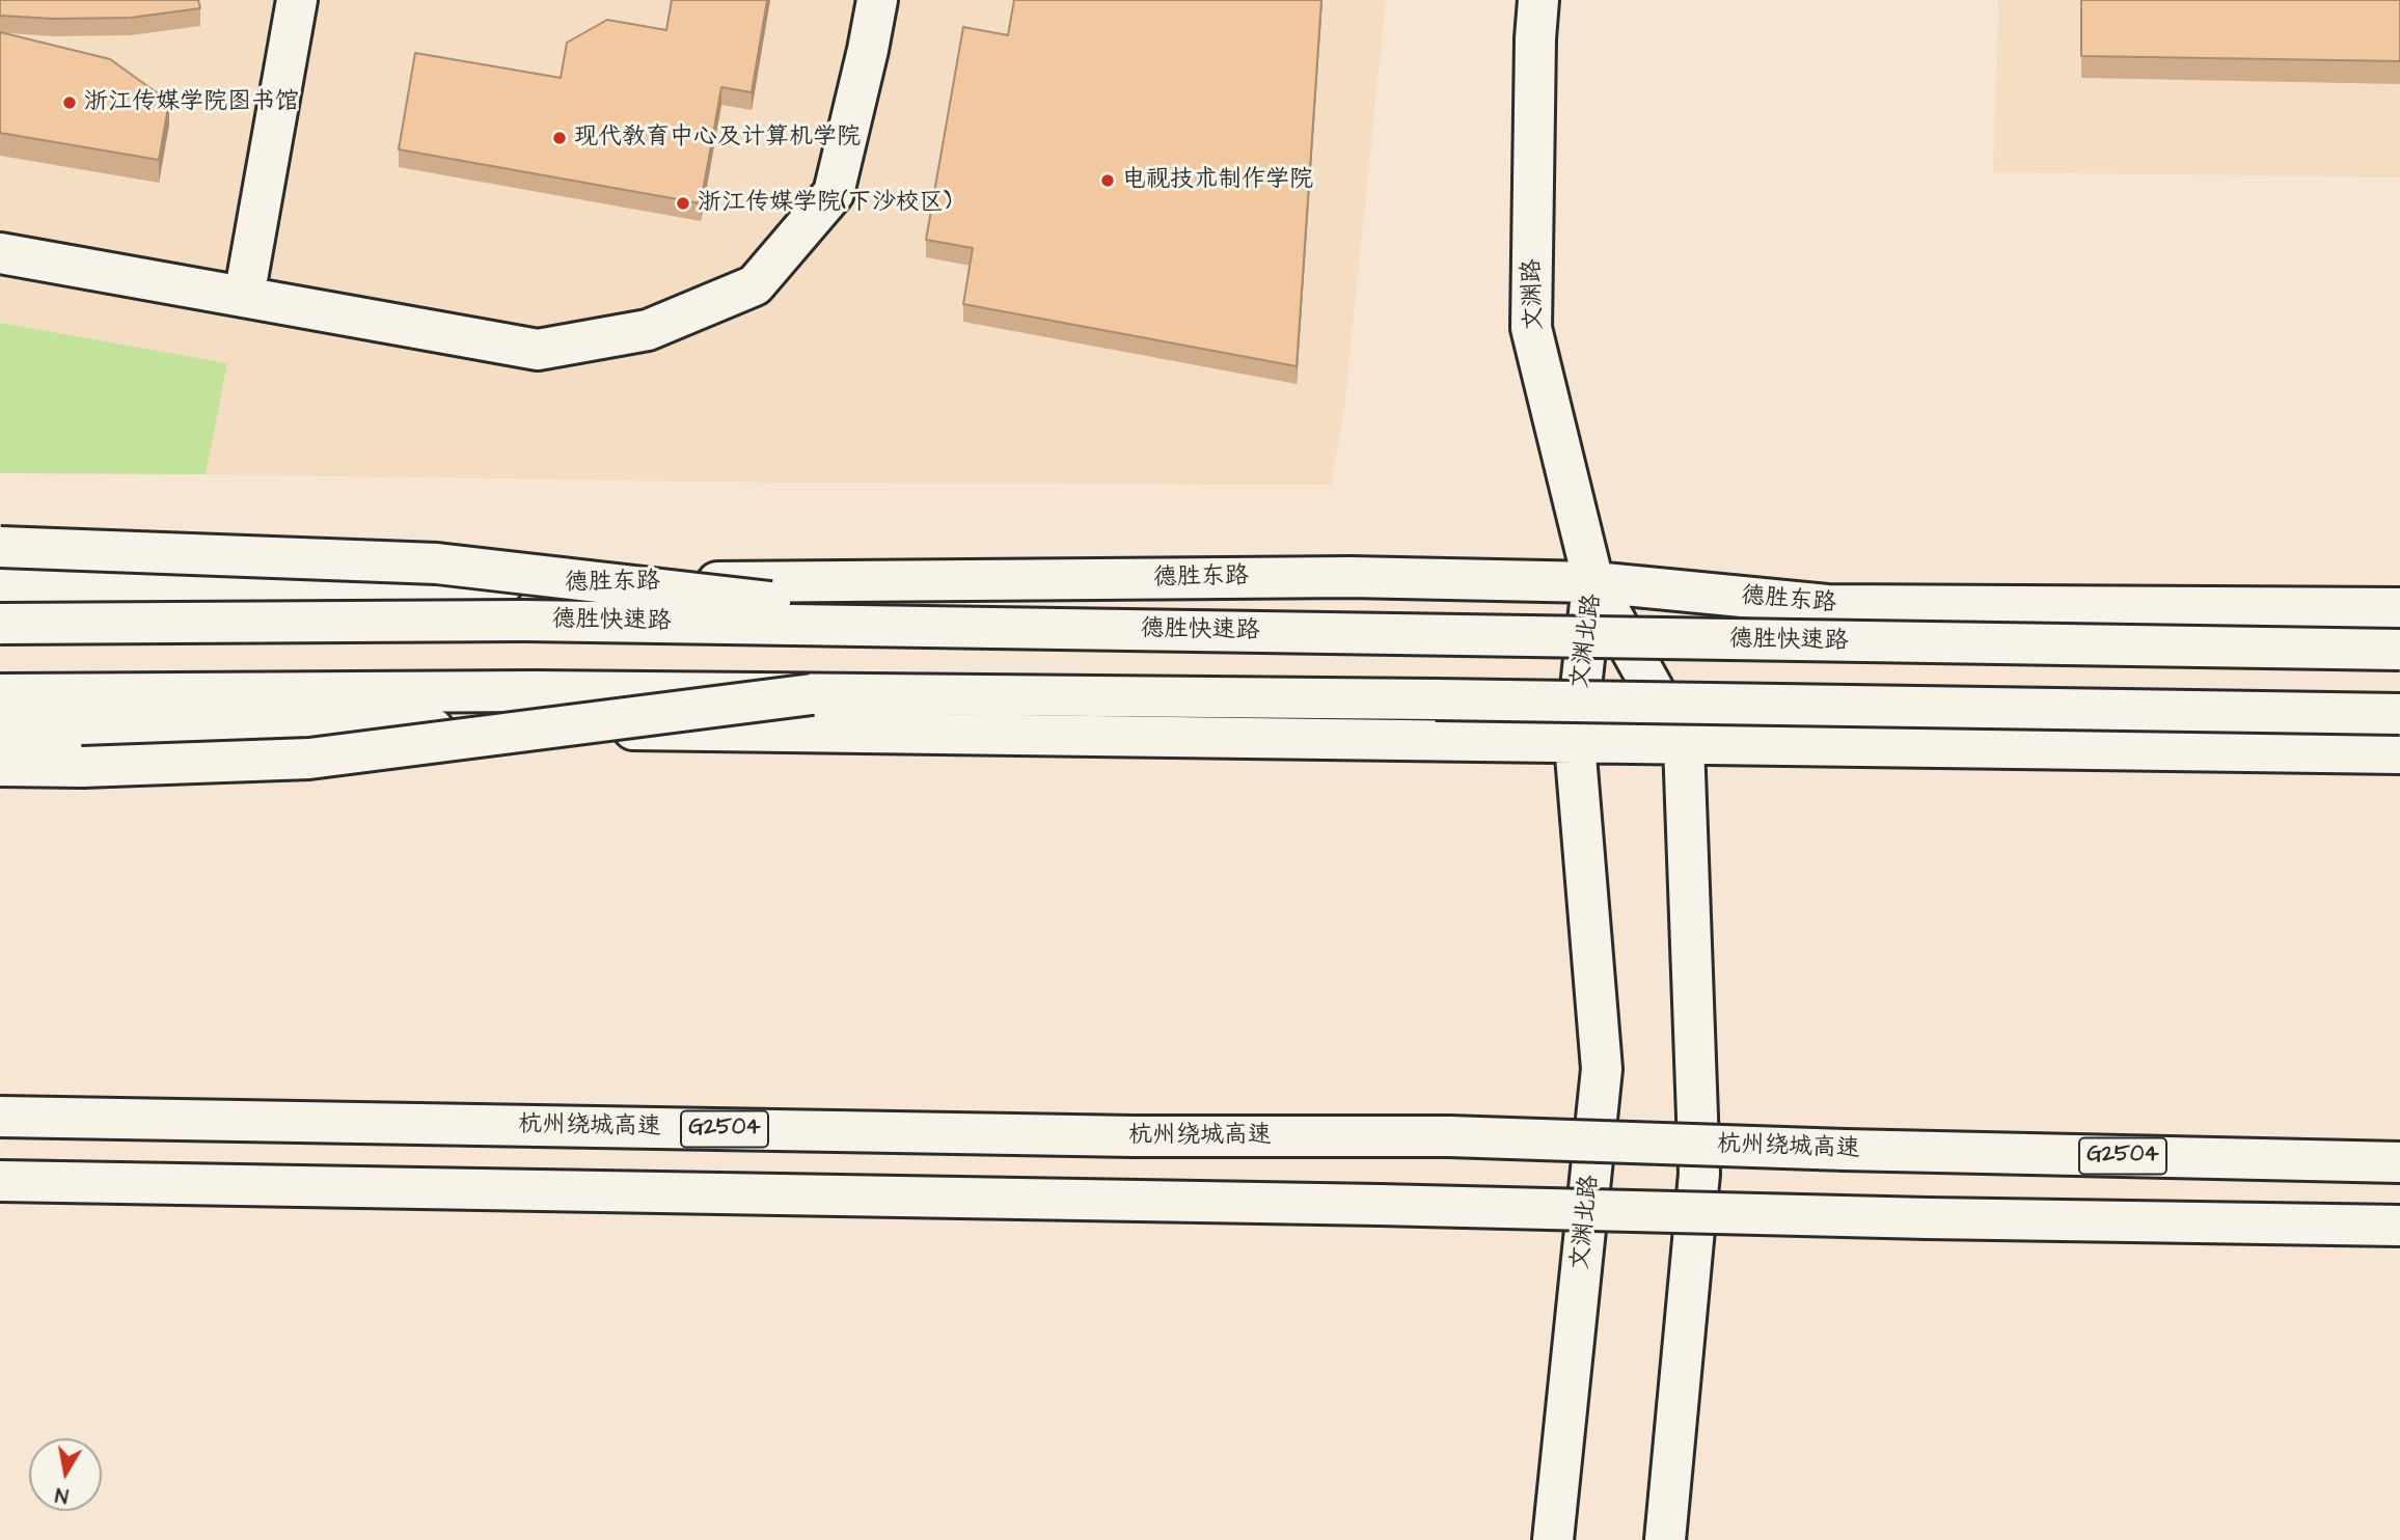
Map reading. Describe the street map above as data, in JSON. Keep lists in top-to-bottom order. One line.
{"streets":{"main road":["文渊路","德胜东路","德胜快速路","文渊北路","杭州绕城高速","G2504"]},"crossings":[["文渊路","德胜东路"],["文渊路","文渊北路"],["德胜东路","文渊北路"]],"places":["浙江传媒学院图书馆","现代教育中心及计算机学院","电视技术制作学院","浙江传媒学院(下沙校区)"],"north":"bottom"}
